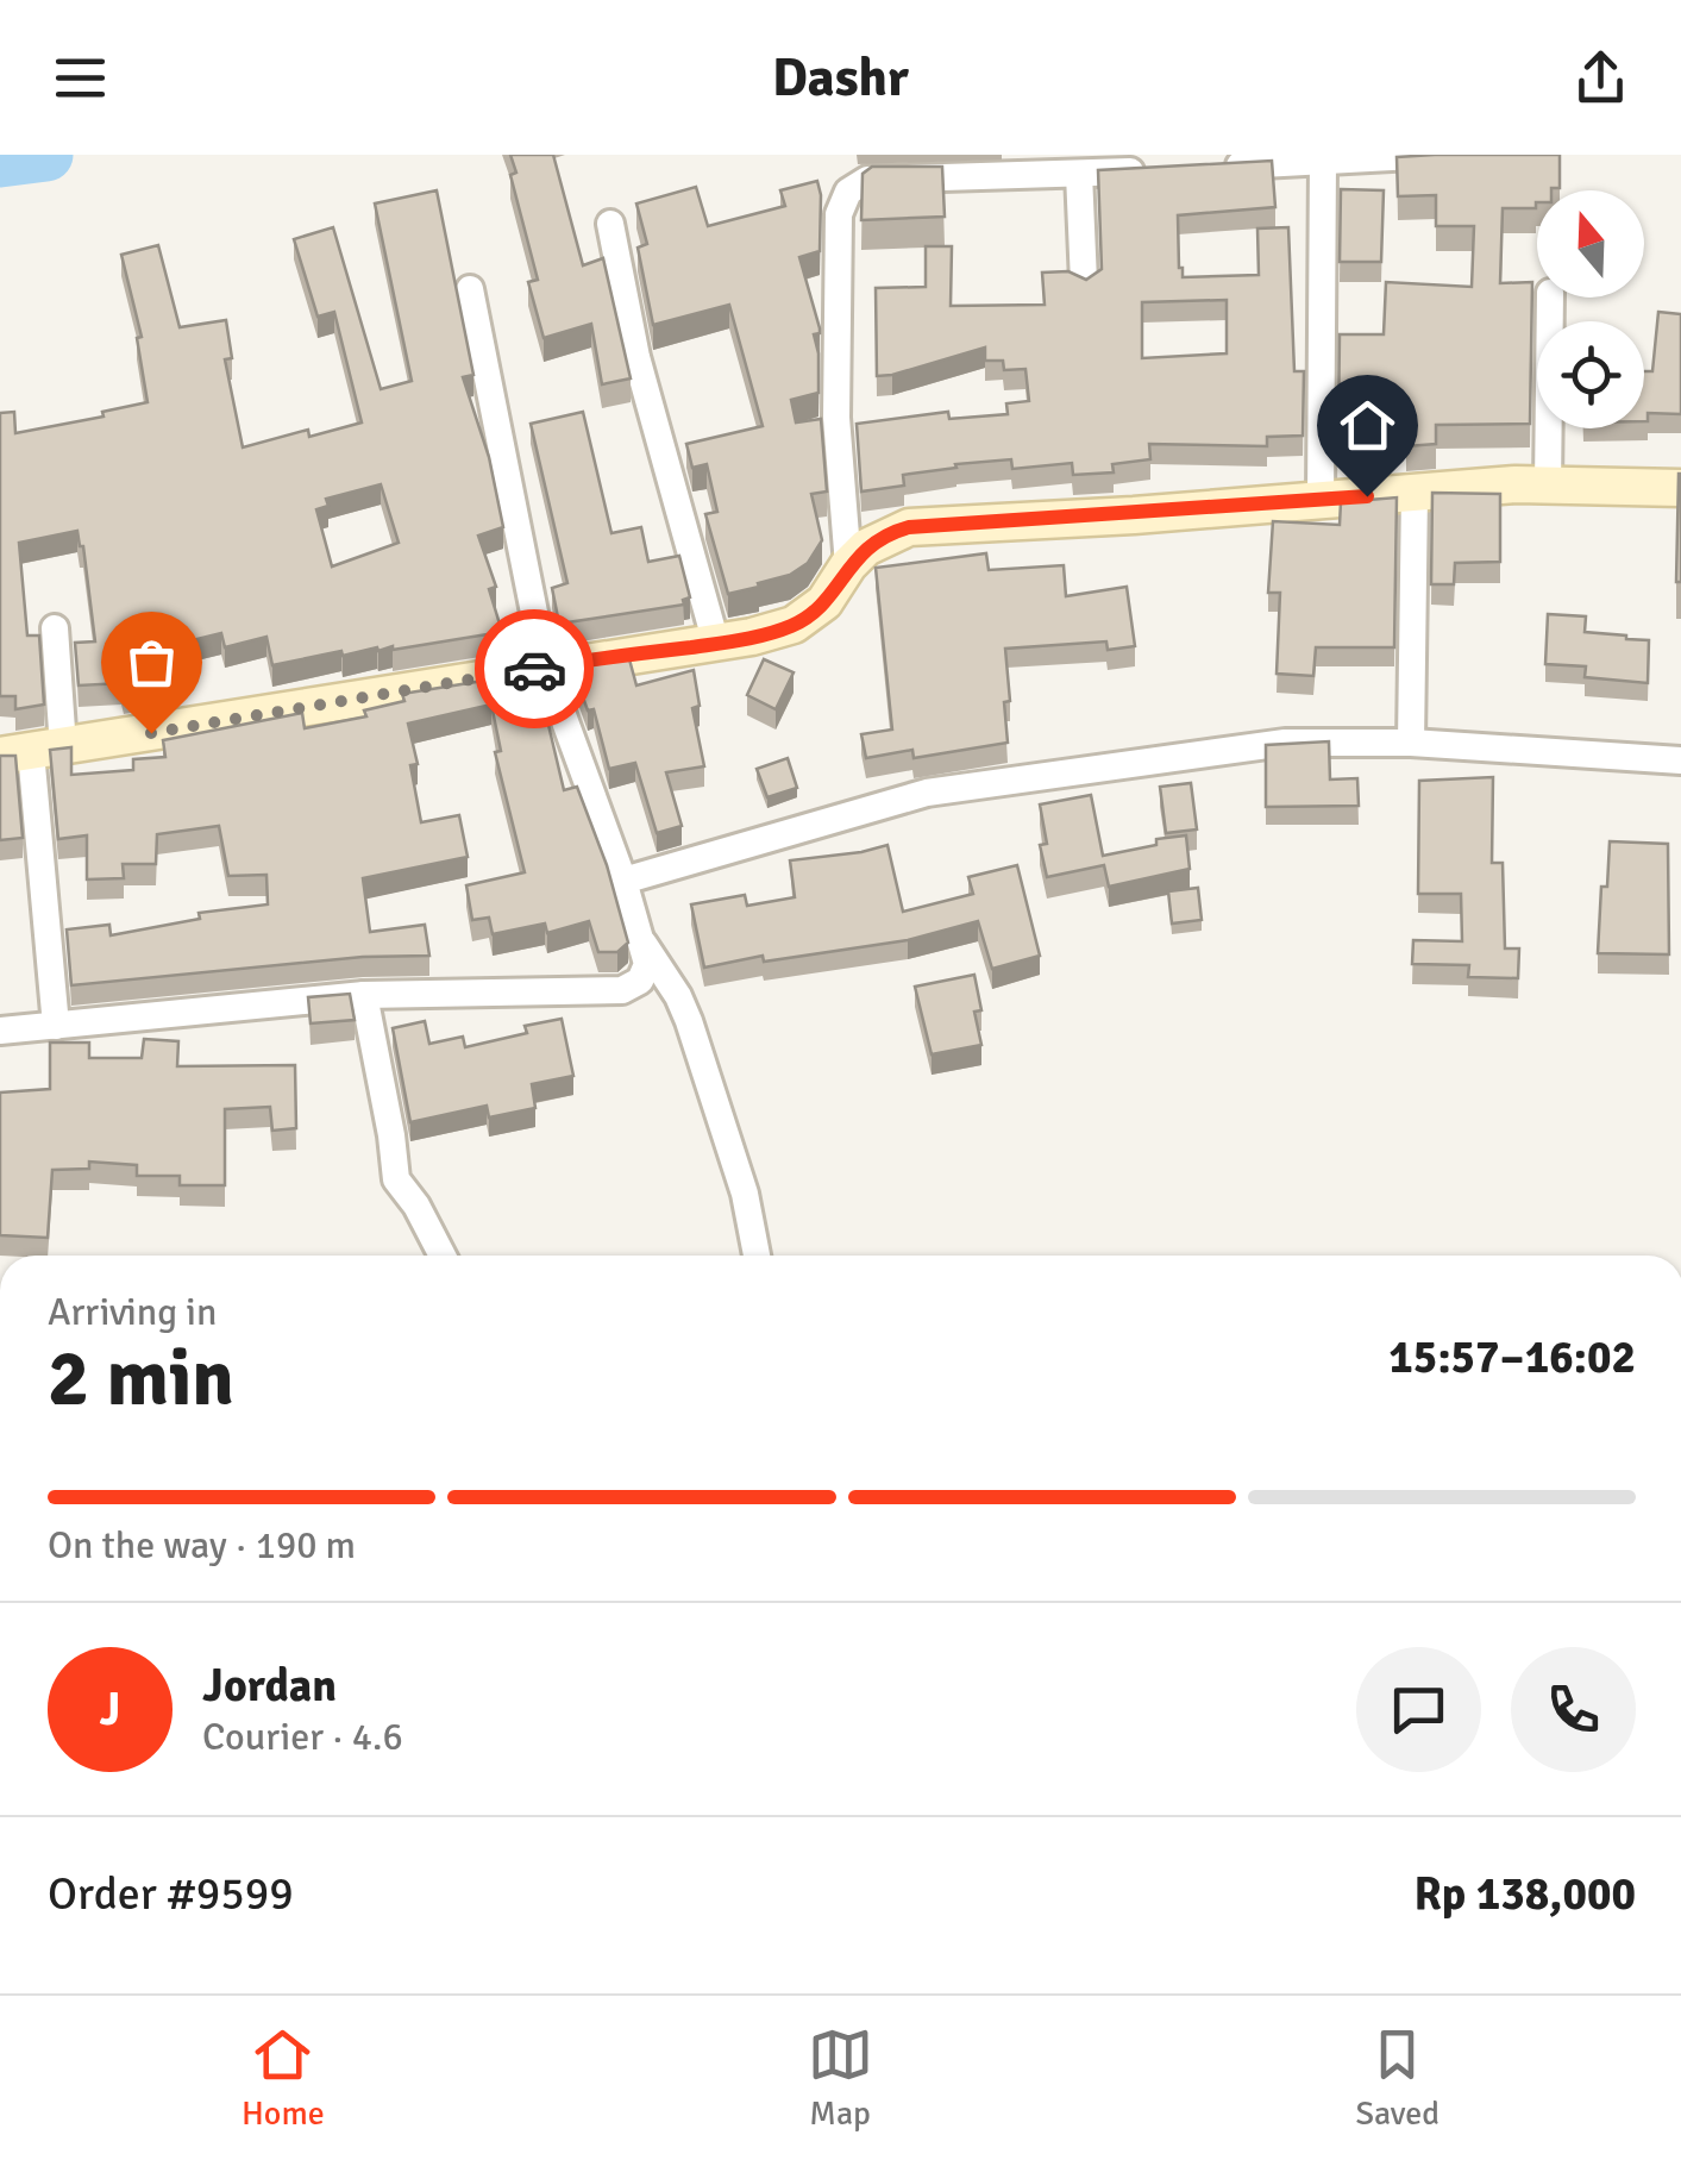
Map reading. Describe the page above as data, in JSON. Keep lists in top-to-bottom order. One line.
{"north":"top","page":{"header":"Dashr","heading":["2 min","Arriving in","15:57–16:02"],"panel":["Jordan","Courier · 4.6","Order #9599","Rp 138,000"],"bar":"On the way · 190 m","round":"J","tabs":["Home","Map","Saved"]}}
